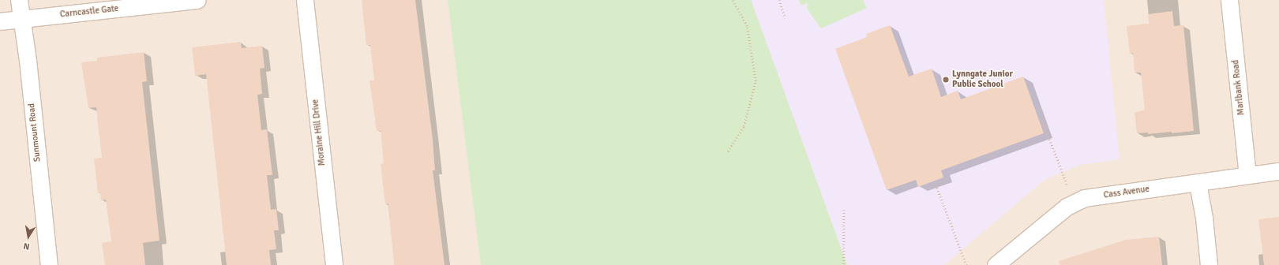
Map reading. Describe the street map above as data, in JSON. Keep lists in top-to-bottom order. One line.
{"streets":{"street":["Carncastle Gate","Marlbank Road","Sunmount Road","Moraine Hill Drive","Cass Avenue"]},"crossings":[["Carncastle Gate","Sunmount Road"],["Marlbank Road","Cass Avenue"]],"places":["Lynngate Junior Public School"],"north":"bottom"}
